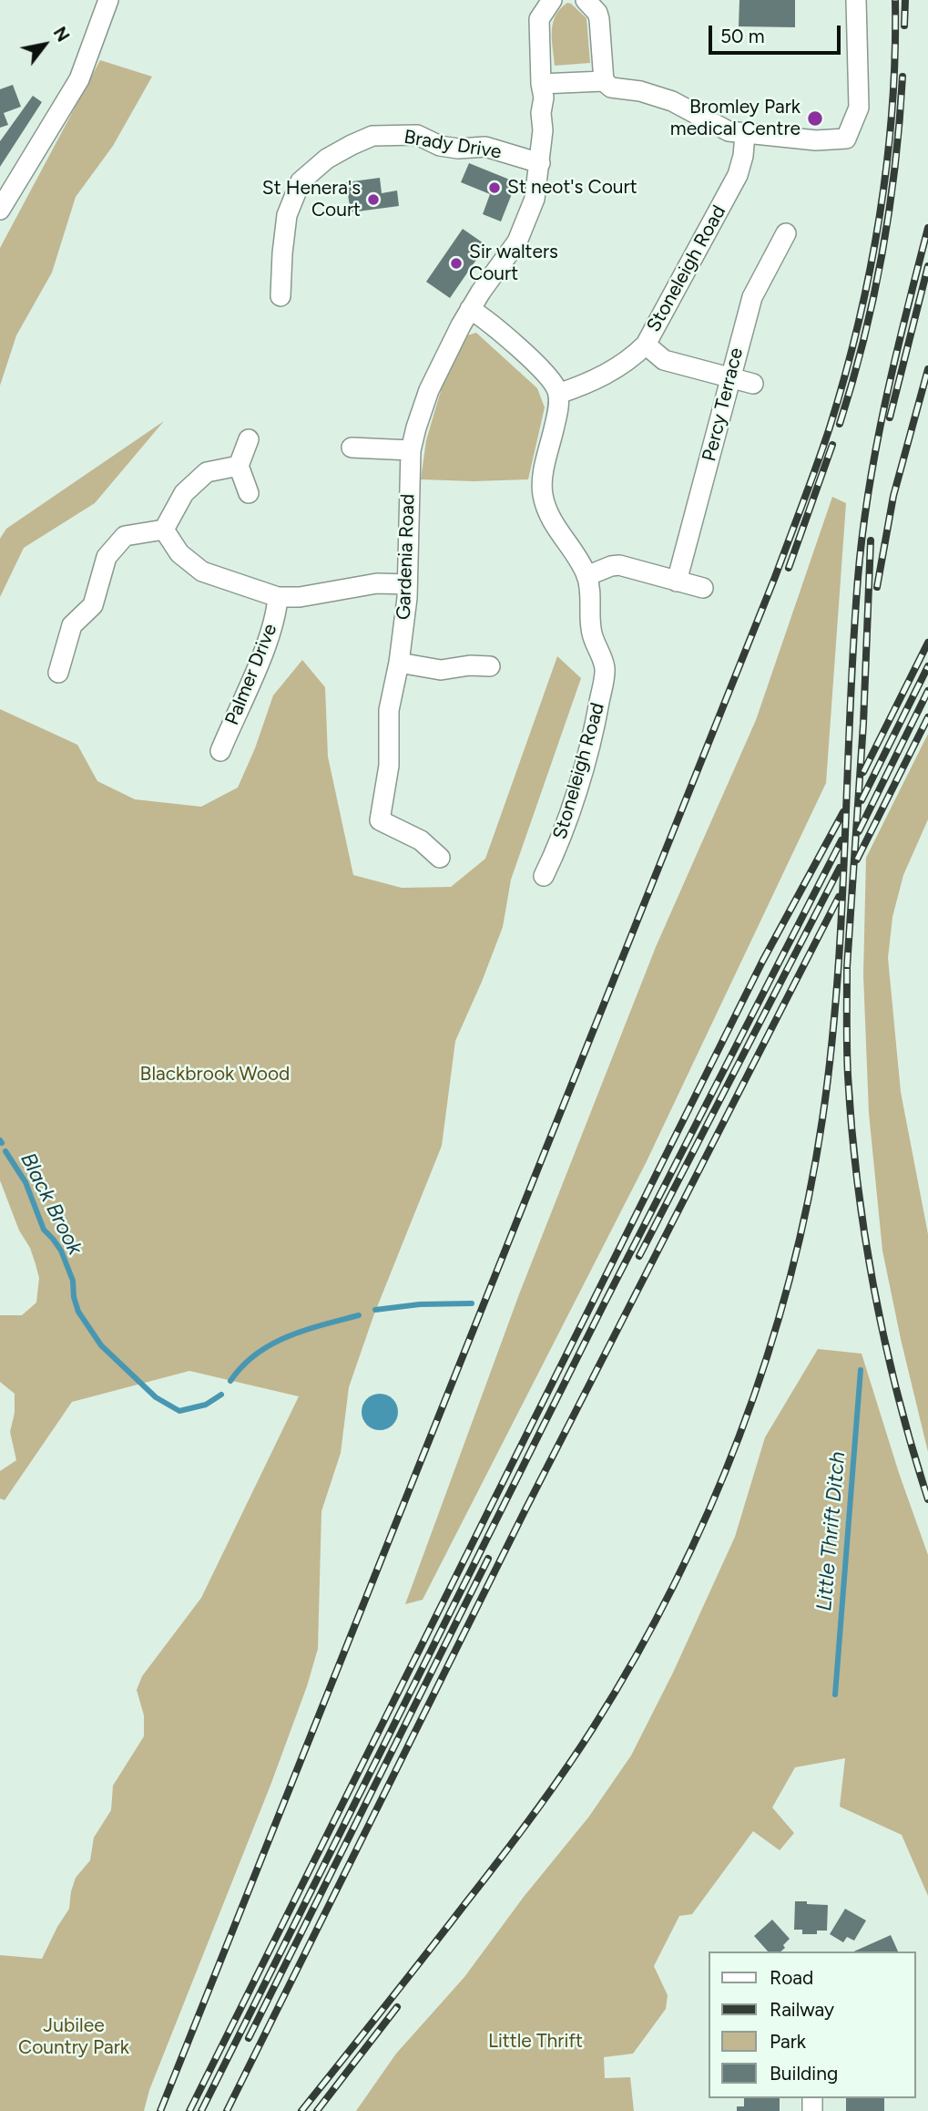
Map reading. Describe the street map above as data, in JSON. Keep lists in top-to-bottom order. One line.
{"streets":{"street":["Brady Drive","Stoneleigh Road","Percy Terrace","Gardenia Road","Palmer Drive"]},"crossings":[["Brady Drive","Gardenia Road"]],"water":["Black Brook","Little Thrift Ditch"],"parks":["Blackbrook Wood","Jubilee Country Park","Little Thrift"],"places":["Bromley Park medical Centre","St neot's Court","St Henera's Court","Sir walters Court"],"legend":["Road","Railway","Park","Building"],"scale_bar":"50 m","north":"top right"}
